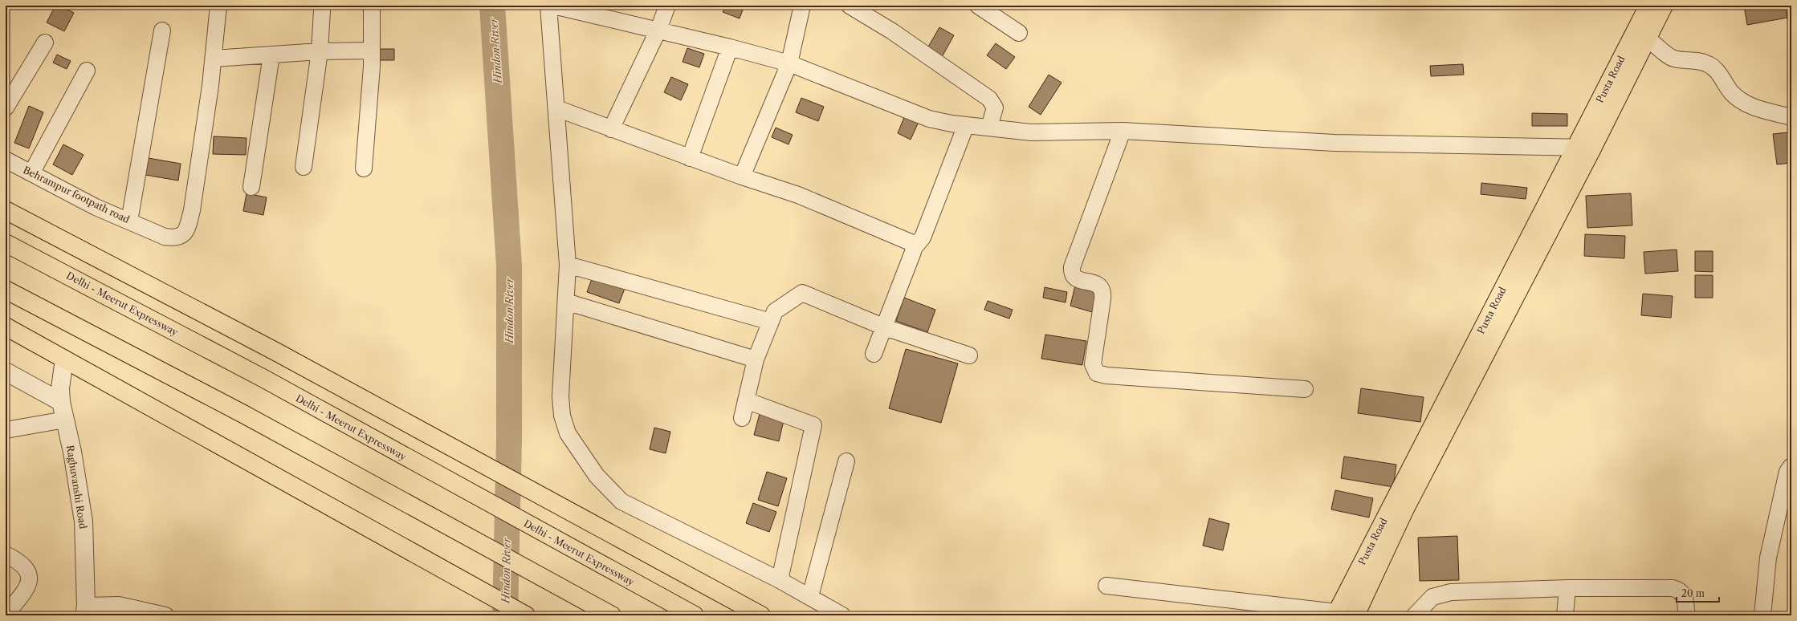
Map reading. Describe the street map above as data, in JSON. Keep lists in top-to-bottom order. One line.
{"streets":{"main road":["Pusta Road","Delhi - Meerut Expressway"],"street":["Behrampur footpath road","Raghuvanshi Road"]},"water":["Hindon River"],"scale_bar":"20 m"}
